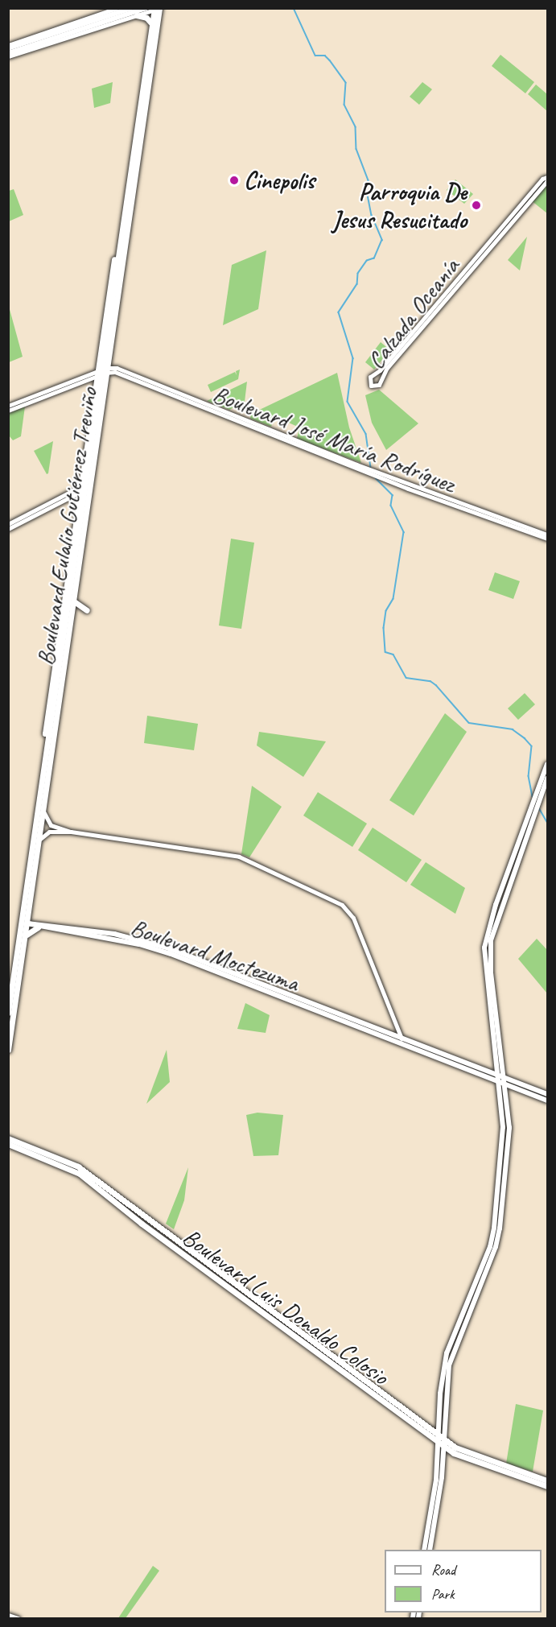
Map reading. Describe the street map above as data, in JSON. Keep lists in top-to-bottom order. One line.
{"streets":{"main road":["Boulevard Eulalio Gutiérrez Treviño","Boulevard Moctezuma","Boulevard Luis Donaldo Colosio"],"street":["Calzada Oceanía","Boulevard José María Rodríguez"]},"crossings":[["Boulevard José María Rodríguez","Boulevard Eulalio Gutiérrez Treviño"],["Boulevard Eulalio Gutiérrez Treviño","Boulevard Moctezuma"]],"places":["Cinepolis","Parroquia De Jesus Resucitado"],"legend":["Road","Park"]}
